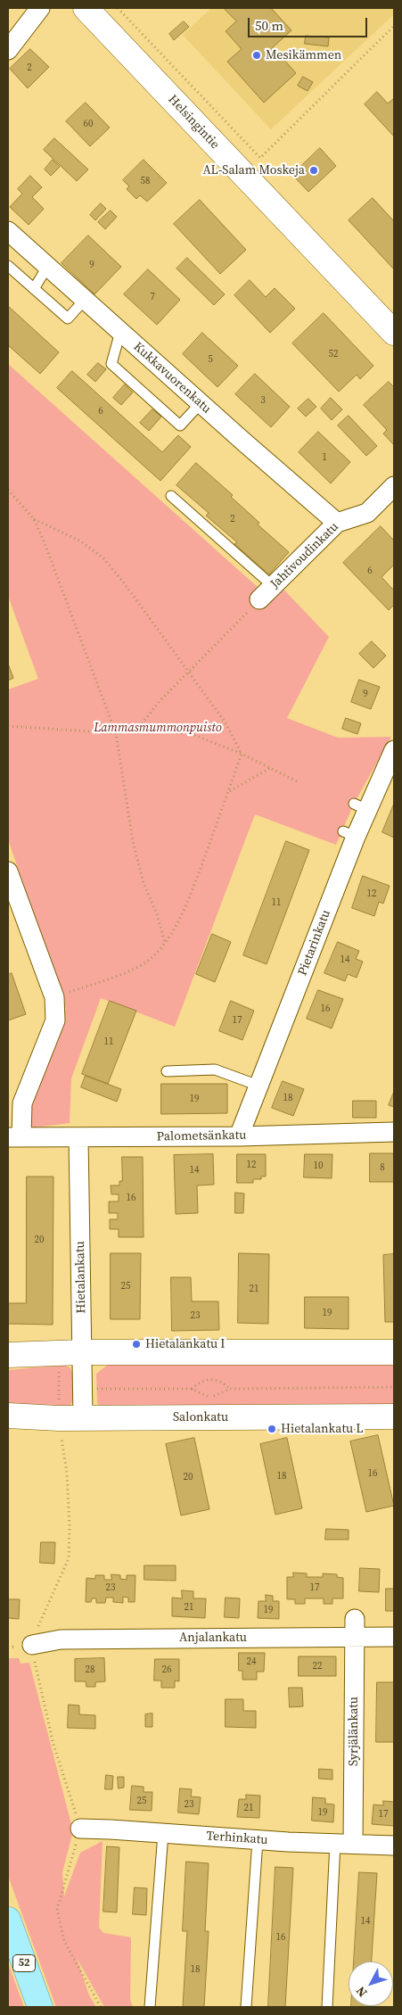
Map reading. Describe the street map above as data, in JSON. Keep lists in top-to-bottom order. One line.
{"streets":{"main road":["Helsingintie","Salonkatu","52"],"street":["Kukkavuorenkatu","Jahtivoudinkatu","Pietarinkatu","Palometsänkatu","Hietalankatu","Anjalankatu","Syrjälänkatu","Terhinkatu"]},"crossings":[["Kukkavuorenkatu","Jahtivoudinkatu"],["Pietarinkatu","Palometsänkatu"],["Palometsänkatu","Hietalankatu"],["Hietalankatu","Salonkatu"],["Anjalankatu","Syrjälänkatu"],["Syrjälänkatu","Terhinkatu"]],"parks":["Lammasmummonpuisto"],"places":["Mesikämmen","AL-Salam Moskeja","Hietalankatu I","Hietalankatu L"],"house_numbers":["2","60","58","9","7","52","5","3","6","1","2","6","9","12","11","14","16","17","11","18","19","12","10","8","14","16","20","25","21","19","23","16","18","20","23","17","21","19","24","22","28","26","25","23","21","19","17","14","16","18"],"scale_bar":"50 m","north":"bottom left"}
